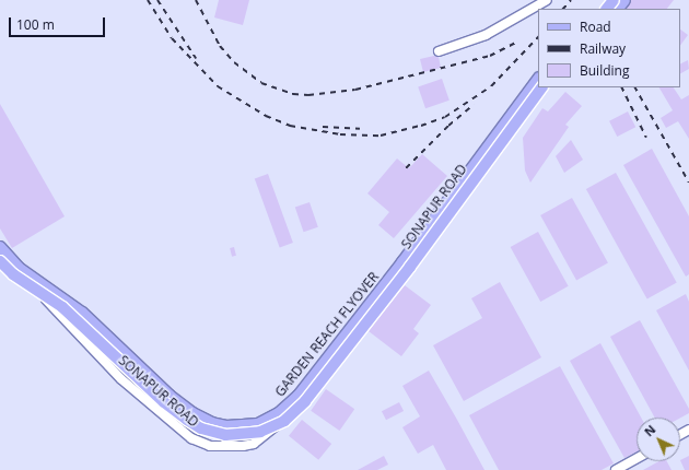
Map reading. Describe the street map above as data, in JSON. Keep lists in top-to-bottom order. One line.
{"streets":{"main road":["GARDEN REACH FLYOVER"]},"legend":["Road","Railway","Building"],"scale_bar":"100 m","north":"top left"}
